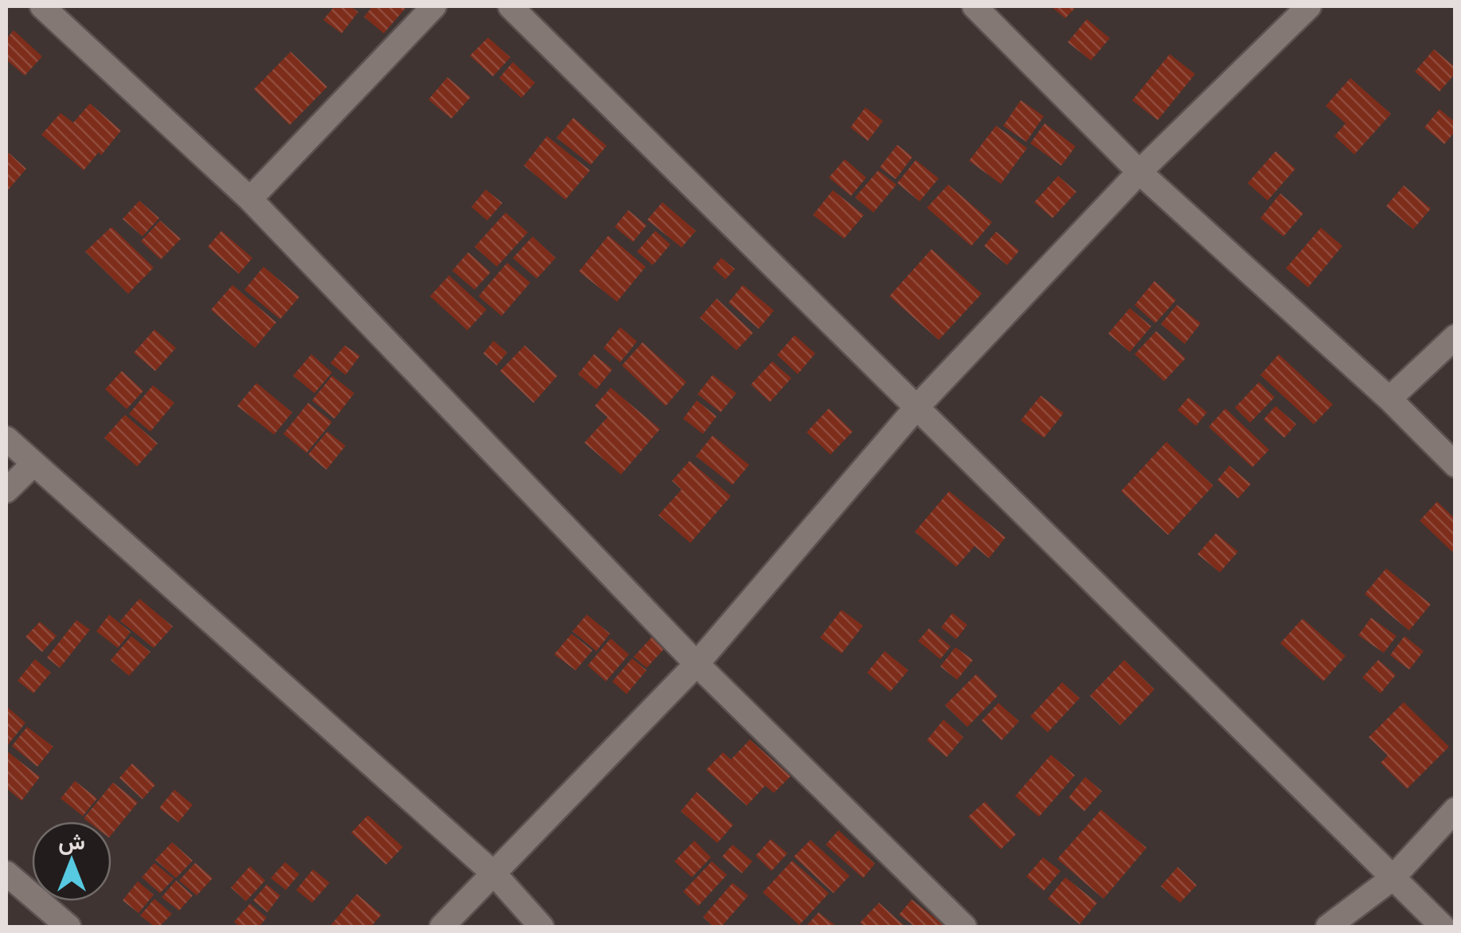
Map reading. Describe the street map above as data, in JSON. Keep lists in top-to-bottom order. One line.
{"north":"top"}
